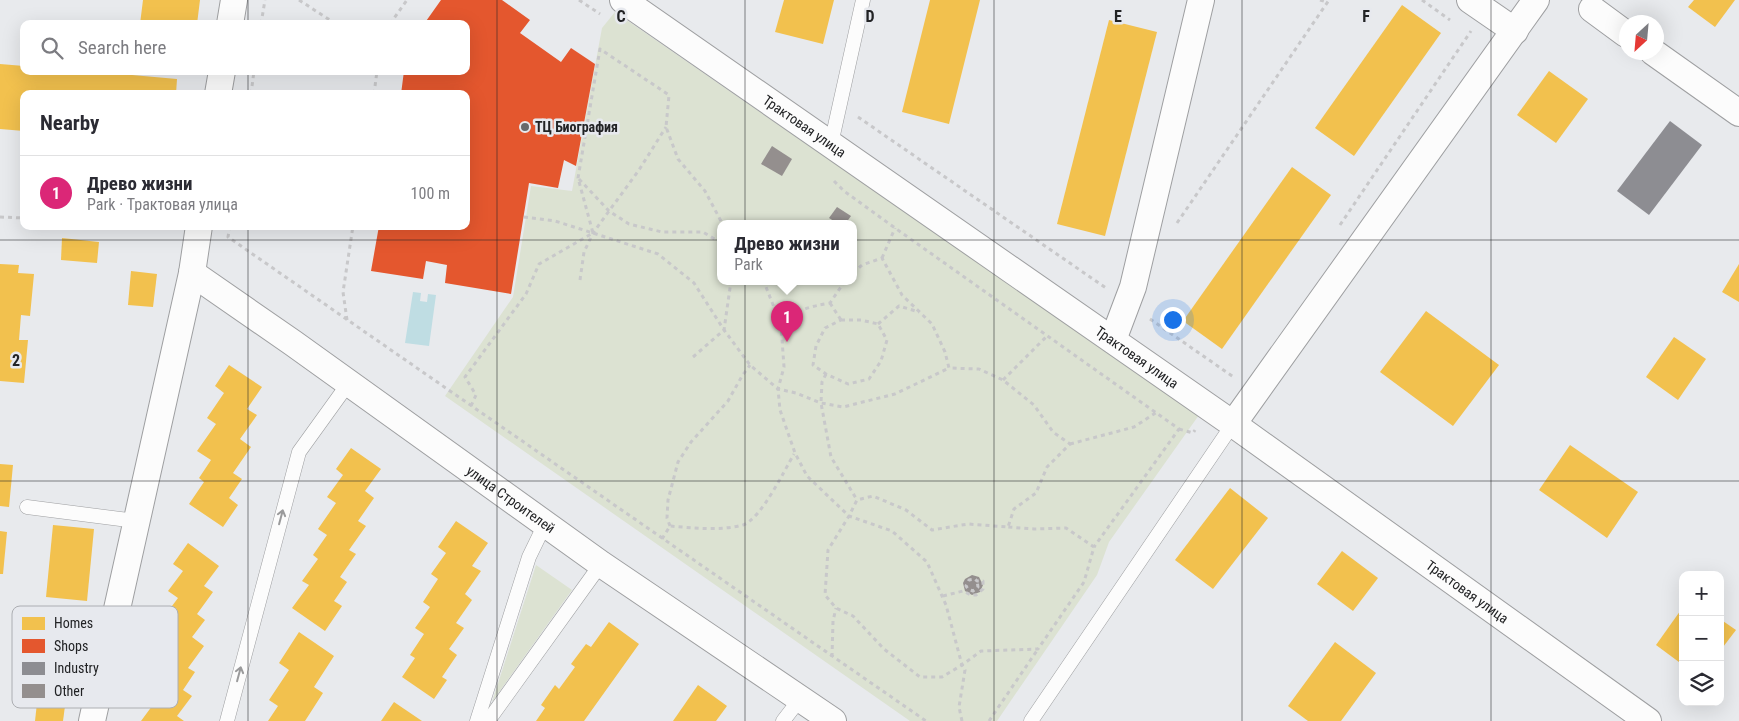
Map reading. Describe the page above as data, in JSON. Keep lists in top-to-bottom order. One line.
{"streets":{"street":["Трактовая улица","улица Строителей"]},"places":["ТЦ Биография"],"legend":["Homes","Shops","Industry","Other"],"north":"bottom left","page":{"search":"Search here","heading":"Nearby","list":[{"mark":"1","name":"Древо жизни","note":"Park · Трактовая улица","value":"100 m"}],"popup":["Древо жизни","Park"],"pins":"1","map_buttons":["+","−"]},"grid":{"columns":["C","D","E","F"],"rows":["2"]}}
